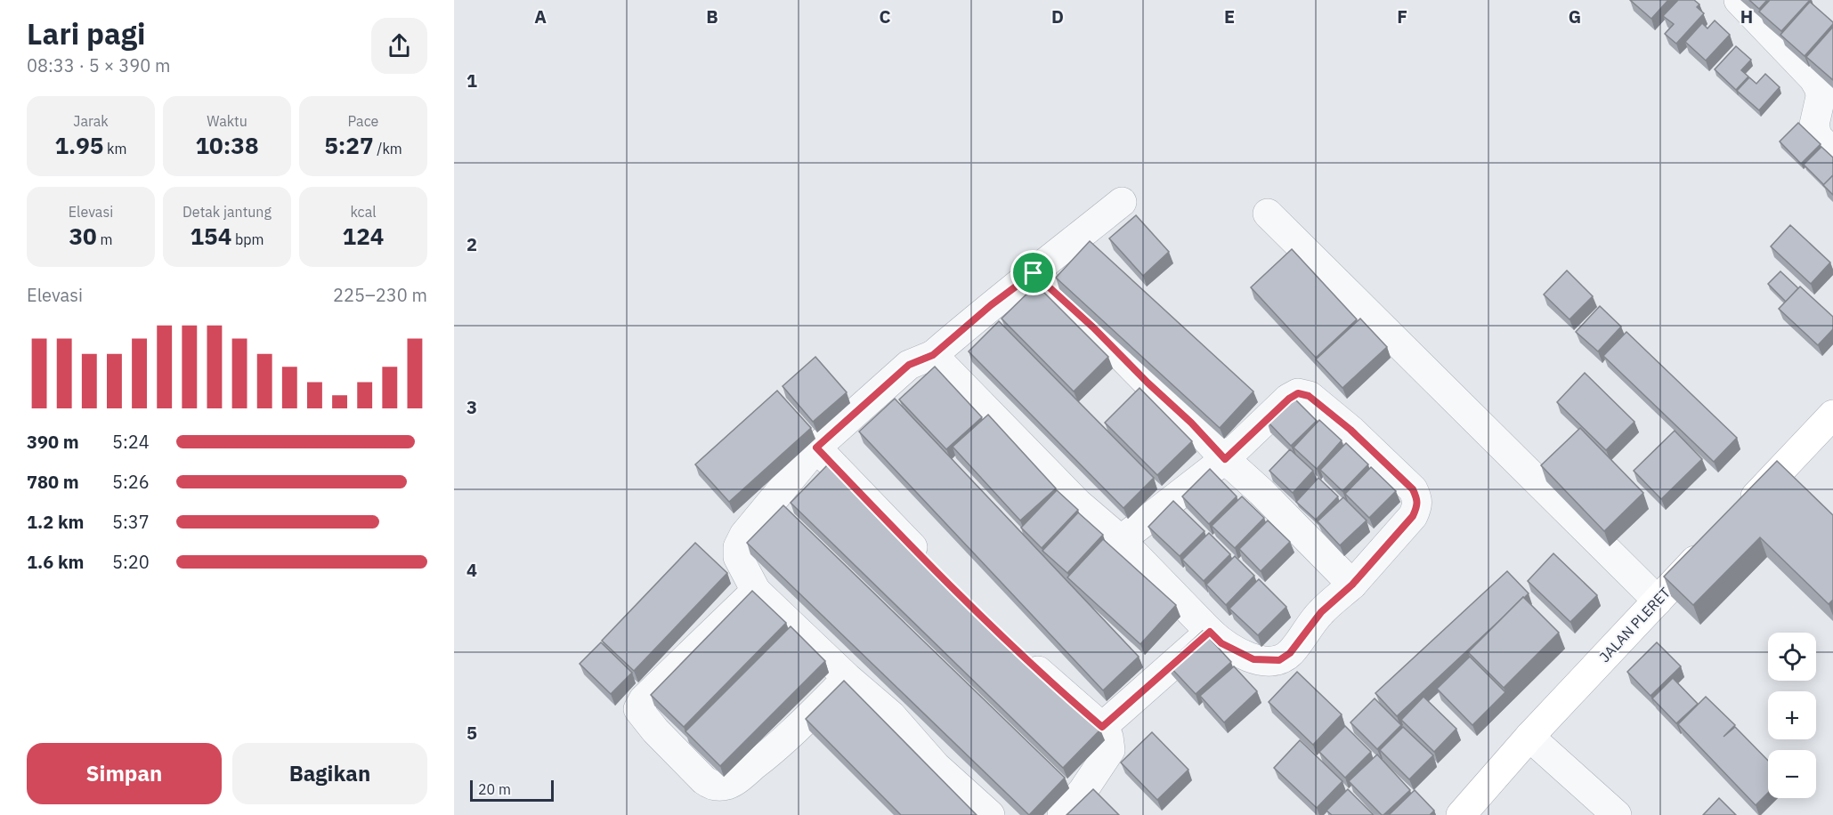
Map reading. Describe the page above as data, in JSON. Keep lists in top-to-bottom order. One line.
{"streets":{"main road":["JALAN PLERET"]},"scale_bar":"20 m","page":{"heading":["Lari pagi","08:33 · 5 × 390 m"],"stats":[["Jarak","1.95 km"],["Waktu","10:38"],["Pace","5:27 /km"],["Elevasi","30 m"],["Detak jantung","154 bpm"],["kcal","124"]],"chart":["Elevasi","225–230 m"],"list":[{"name":"390 m","note":"5:24"},{"name":"780 m","note":"5:26"},{"name":"1.2 km","note":"5:37"},{"name":"1.6 km","note":"5:20"}],"map_buttons":["+","−"],"buttons":["Simpan","Bagikan"],"scale":"20 m"},"grid":{"columns":["A","B","C","D","E","F","G","H"],"rows":["1","2","3","4","5"]}}
